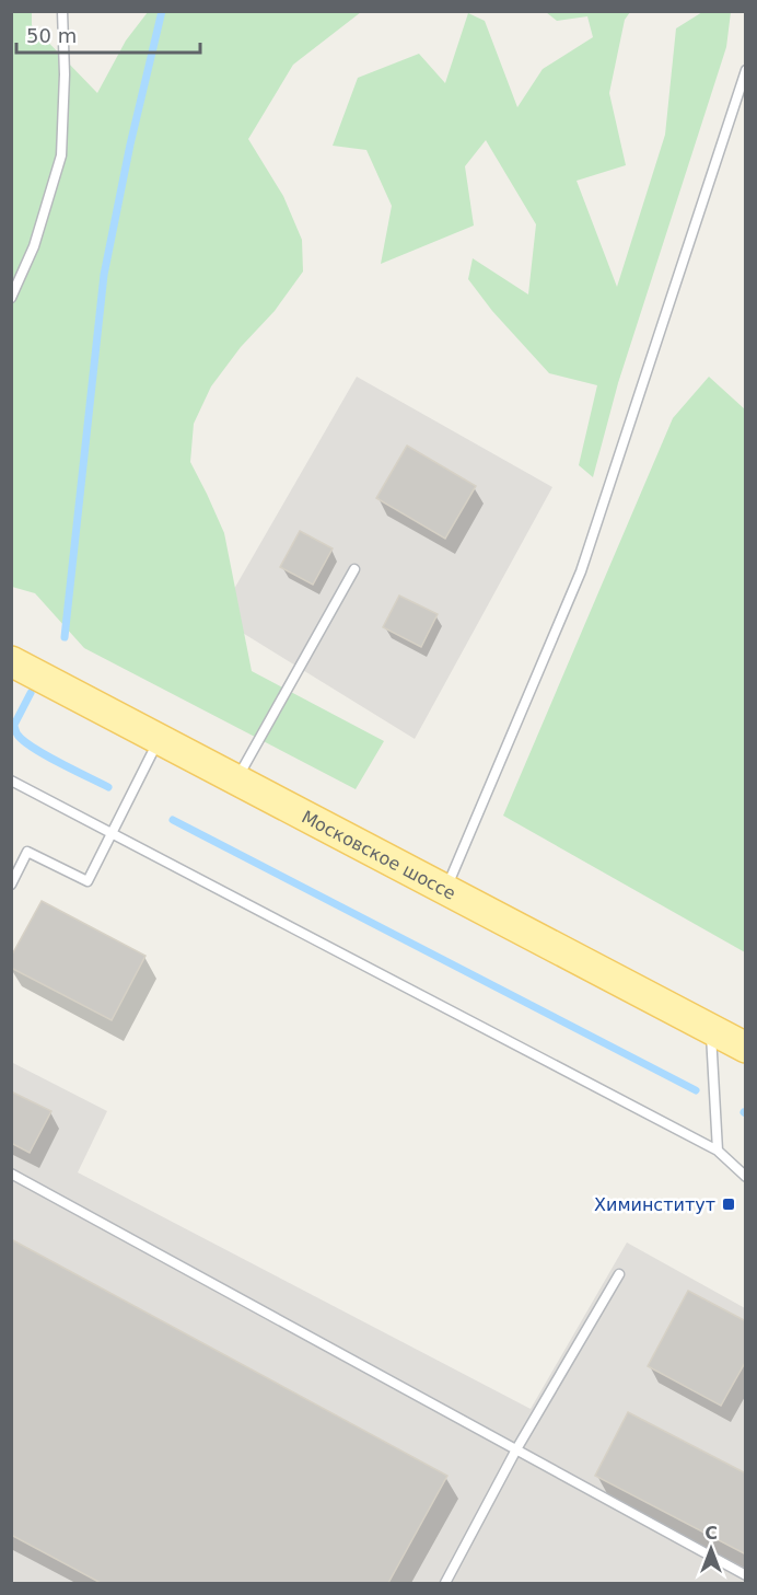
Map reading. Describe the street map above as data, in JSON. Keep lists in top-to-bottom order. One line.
{"streets":{"main road":["Московское шоссе"]},"places":{"transit":["Химинститут"]},"scale_bar":"50 m","north":"top"}
